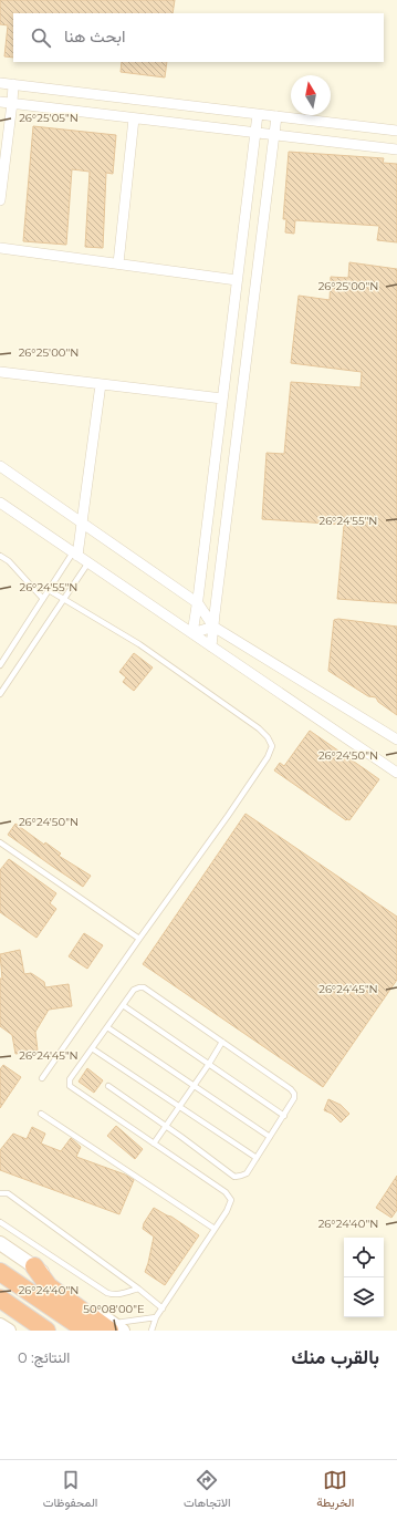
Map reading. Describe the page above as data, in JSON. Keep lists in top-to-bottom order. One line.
{"north":"top","page":{"search":"ابحث هنا","heading":["بالقرب منك","النتائج: 0"],"nav":["الخريطة","الاتجاهات","المحفوظات"]},"coordinates":["26°25'05\"N","26°25'00\"N","26°24'55\"N","26°24'50\"N","26°24'45\"N","26°24'40\"N","50°08'00\"E"]}
